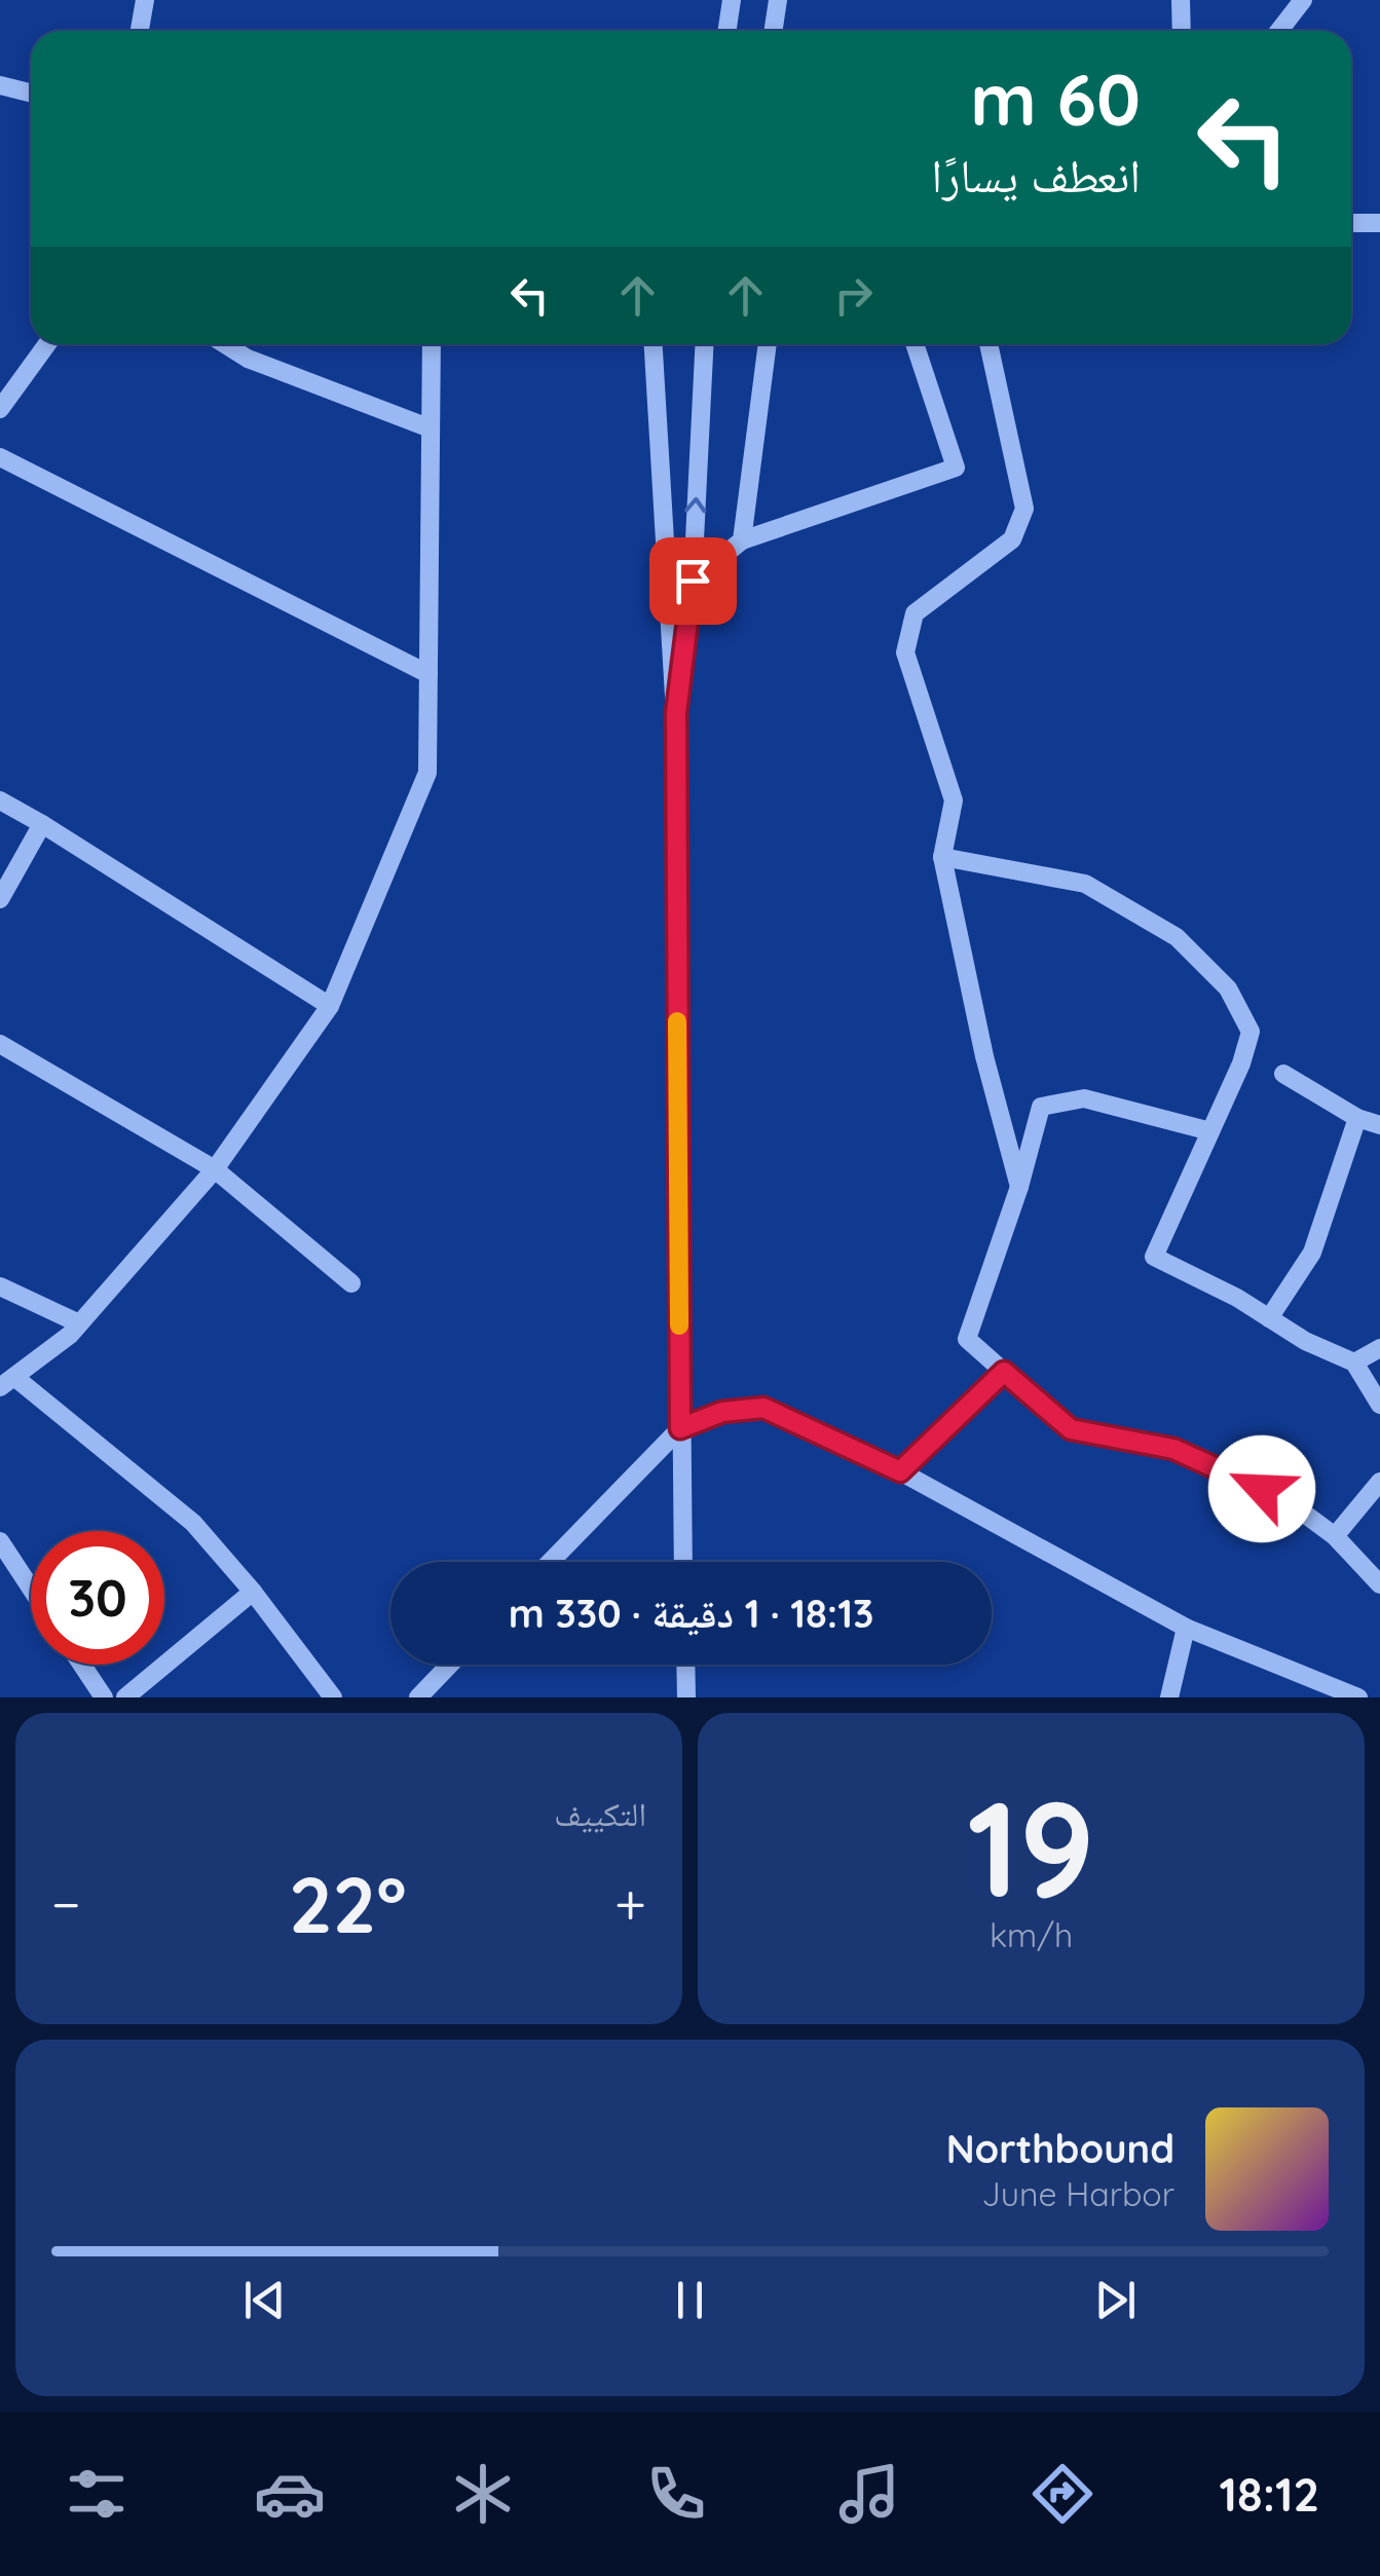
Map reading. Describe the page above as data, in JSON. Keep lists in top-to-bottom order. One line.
{"page":{"turn":["60 m","انعطف يسارًا"],"limit":"30","trip":"18:13 · 1 دقيقة · 330 m","tile":[["19","km/h"],"التكييف"],"heat":["−","22°","+"],"song":["Northbound","June Harbor"],"tabs":"18:12"}}
